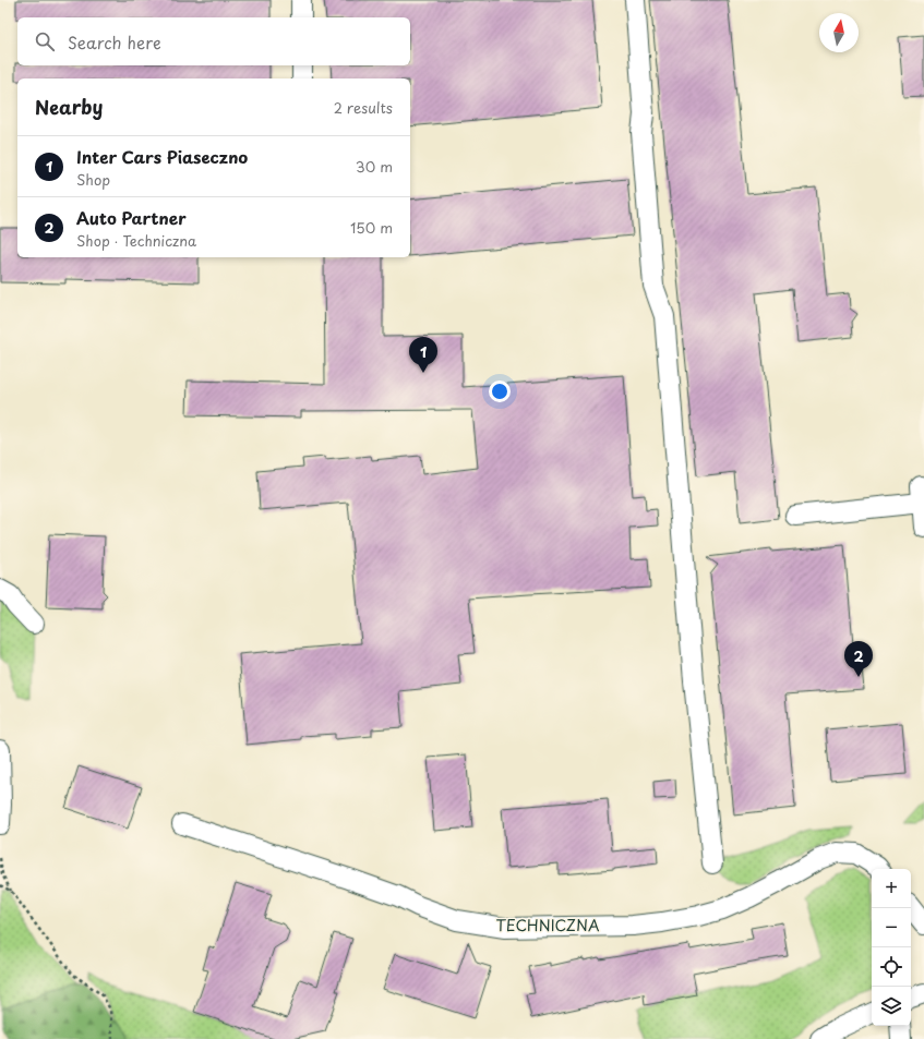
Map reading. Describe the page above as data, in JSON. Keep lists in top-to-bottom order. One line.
{"streets":{"street":["TECHNICZNA"]},"north":"top","page":{"search":"Search here","heading":["Nearby","2 results"],"list":[{"mark":"1","name":"Inter Cars Piaseczno","note":"Shop","value":"30 m"},{"mark":"2","name":"Auto Partner","note":"Shop · Techniczna","value":"150 m"}],"pins":["1","2"],"map_buttons":["+","−"]}}
